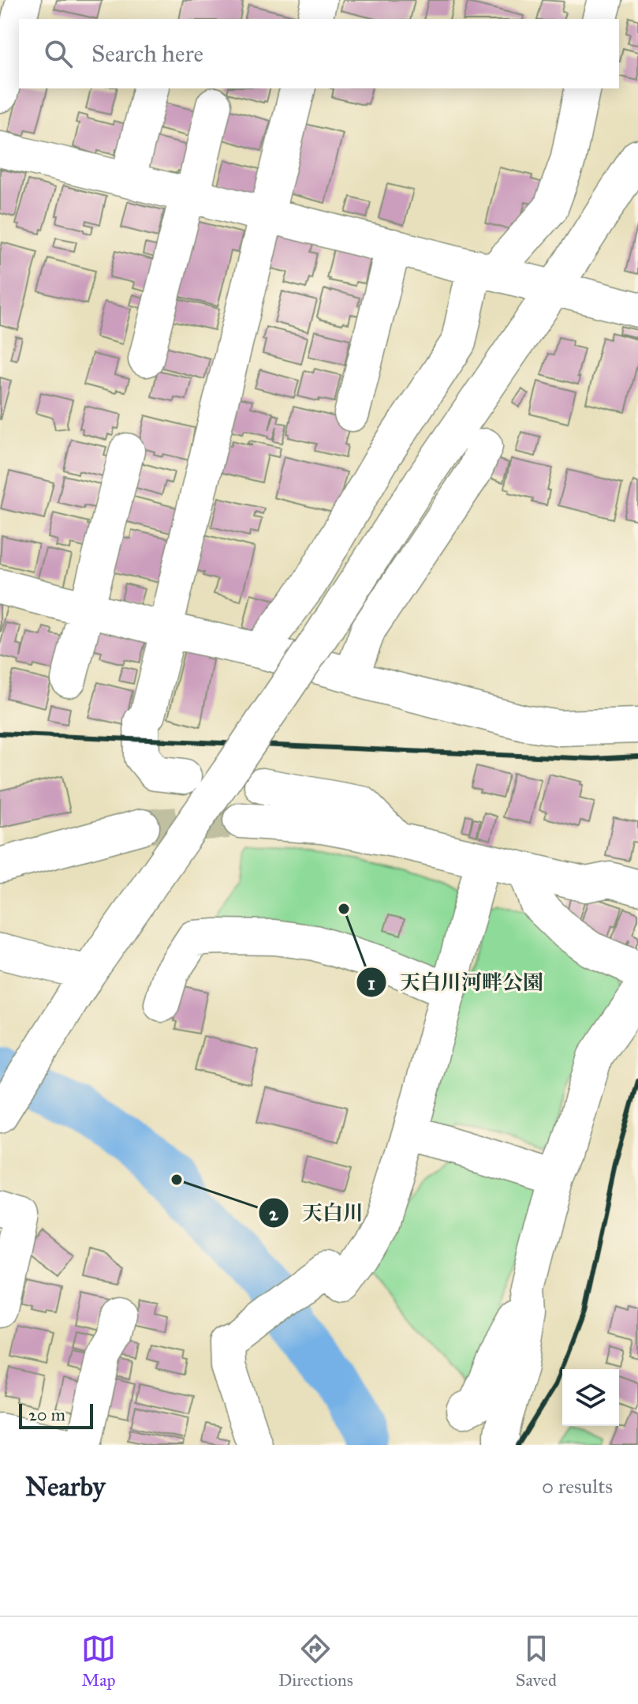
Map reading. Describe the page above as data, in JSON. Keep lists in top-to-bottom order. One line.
{"places":["天白川河畔公園","天白川"],"scale_bar":"20 m","page":{"search":"Search here","scale":"20 m","heading":["Nearby","0 results"],"nav":["Map","Directions","Saved"]}}
